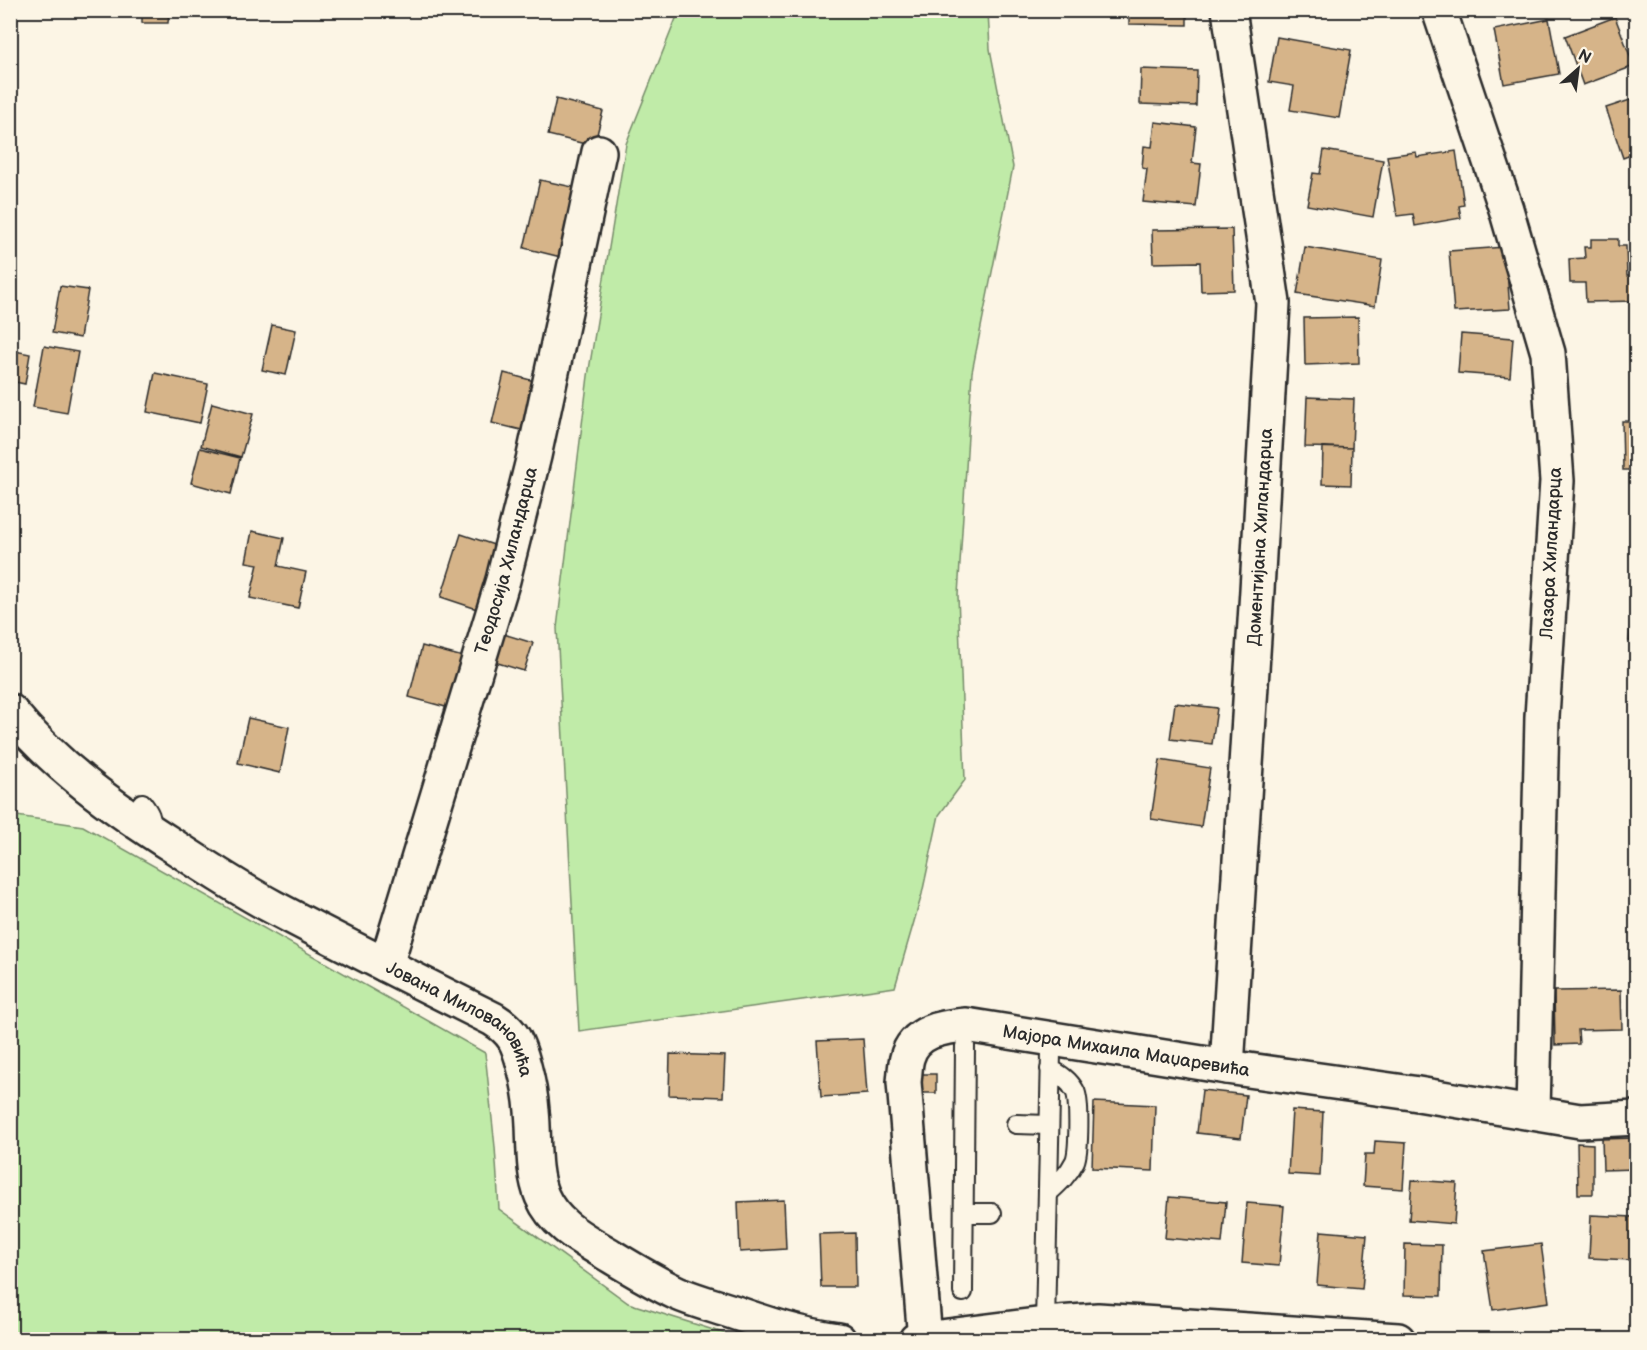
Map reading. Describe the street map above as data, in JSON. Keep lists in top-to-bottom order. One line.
{"streets":{"street":["Доментијана Хиландарца","Лазара Хиландарца","Теодосија Хиландарца","Јована Миловановића","Мајора Михаила Маџаревића"]},"crossings":[["Доментијана Хиландарца","Мајора Михаила Маџаревића"],["Лазара Хиландарца","Мајора Михаила Маџаревића"],["Теодосија Хиландарца","Јована Миловановића"]],"north":"top right"}
